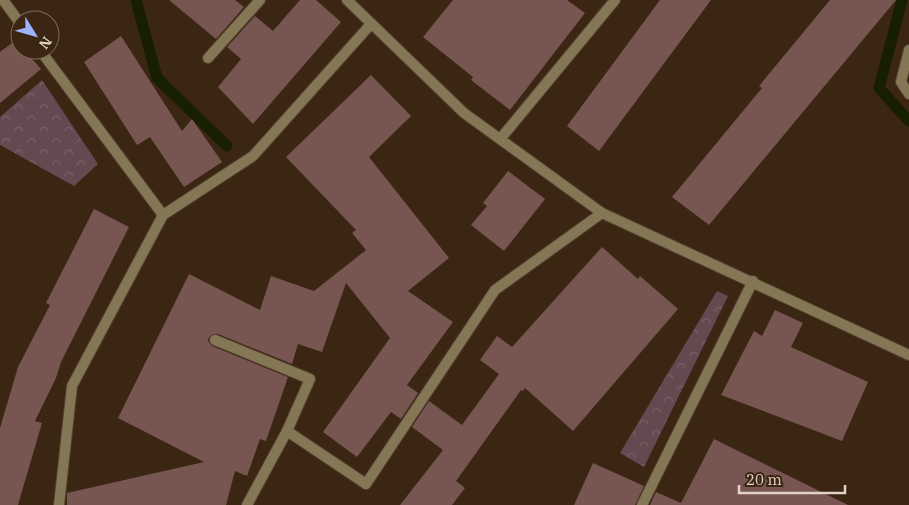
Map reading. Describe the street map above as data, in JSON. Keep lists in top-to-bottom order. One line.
{"scale_bar":"20 m","north":"bottom right"}
